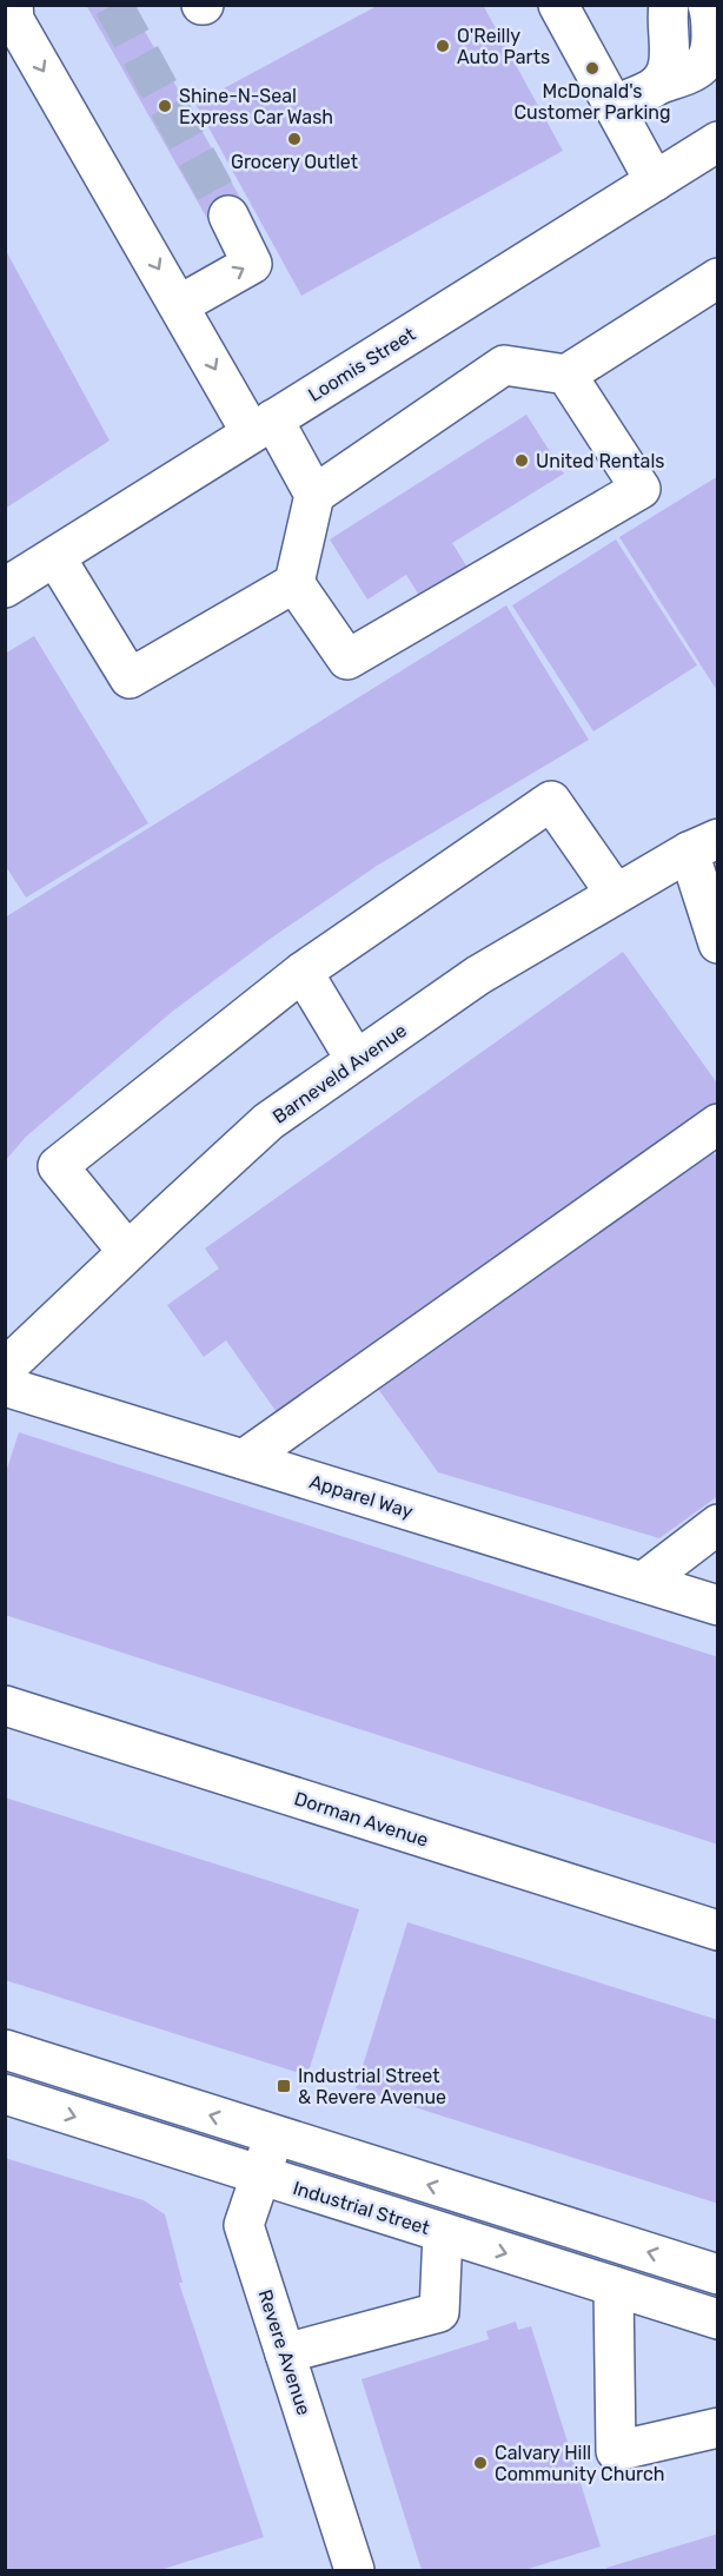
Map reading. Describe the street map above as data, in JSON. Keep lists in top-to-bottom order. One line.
{"streets":{"street":["Loomis Street","Barneveld Avenue","Apparel Way","Dorman Avenue","Industrial Street","Revere Avenue"]},"crossings":[["Industrial Street","Revere Avenue"]],"places":{"other":["O'Reilly Auto Parts","McDonald's Customer Parking","Shine-N-Seal Express Car Wash","Grocery Outlet","United Rentals","Calvary Hill Community Church"],"transit":["Industrial Street & Revere Avenue"]}}
